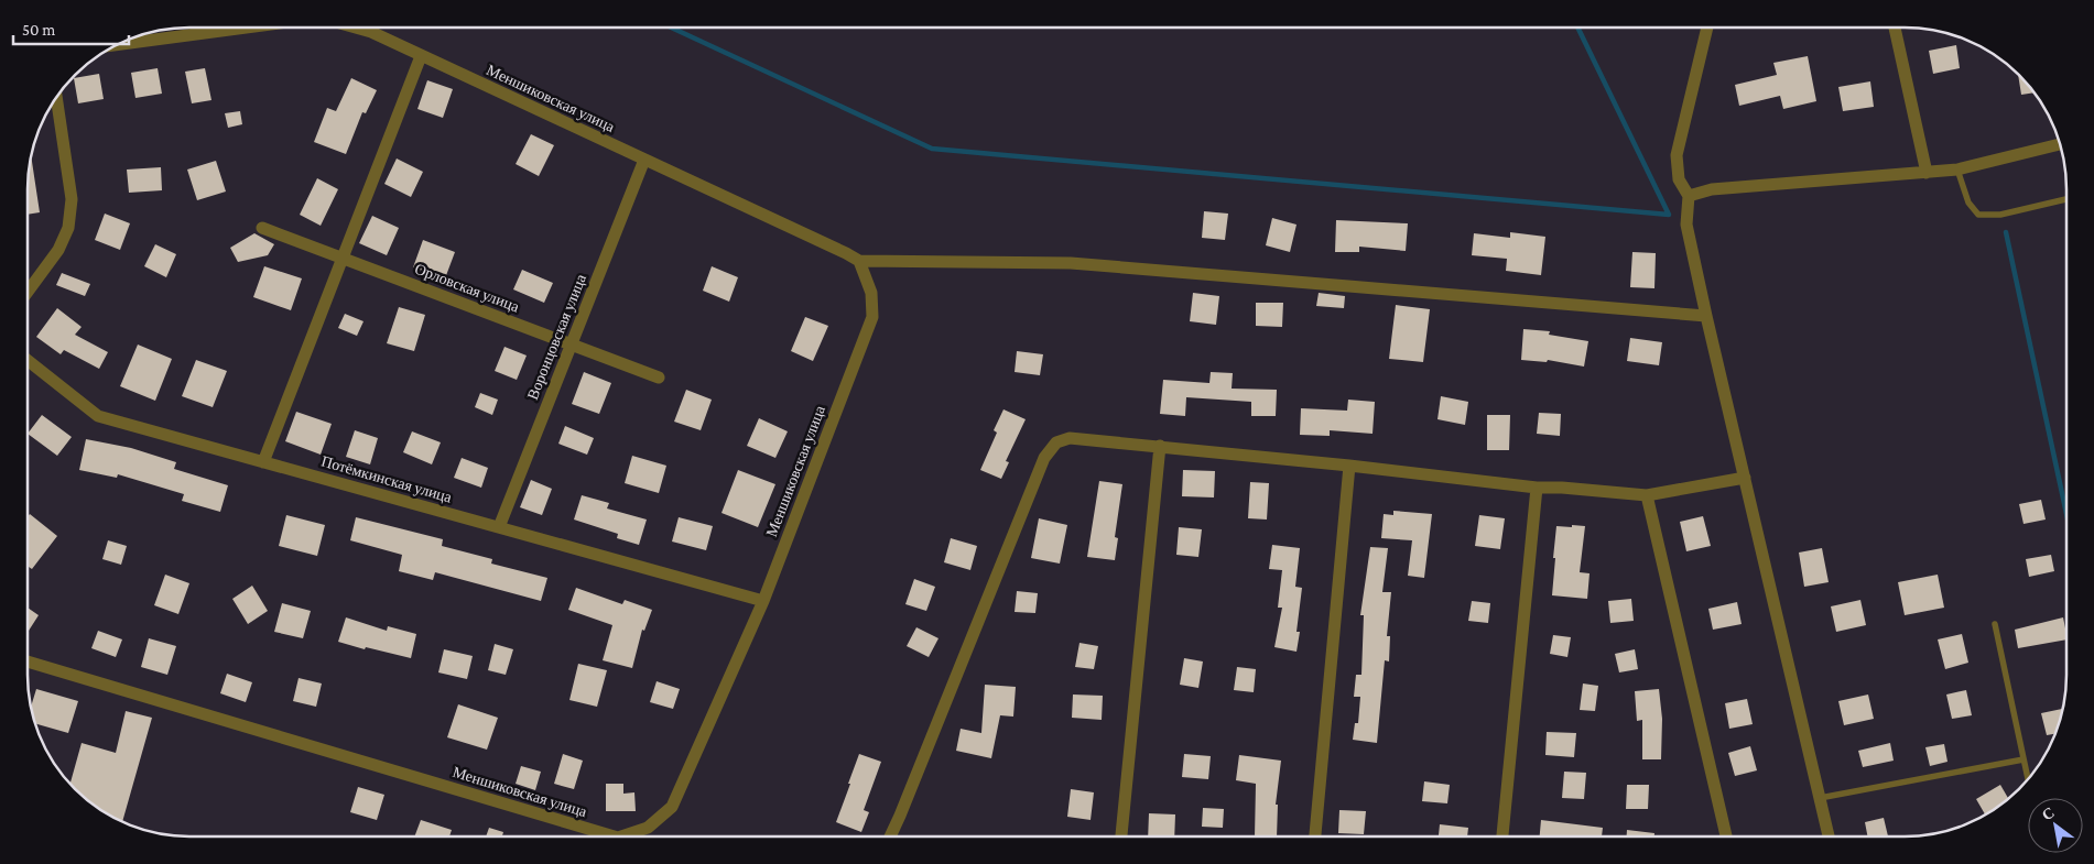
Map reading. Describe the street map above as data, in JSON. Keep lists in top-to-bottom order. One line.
{"streets":{"street":["Меншиковская улица","Орловская улица","Воронцовская улица","Потёмкинская улица"]},"crossings":[["Меншиковская улица","Воронцовская улица"],["Меншиковская улица","Потёмкинская улица"],["Орловская улица","Воронцовская улица"],["Воронцовская улица","Потёмкинская улица"]],"scale_bar":"50 m","north":"top left"}
